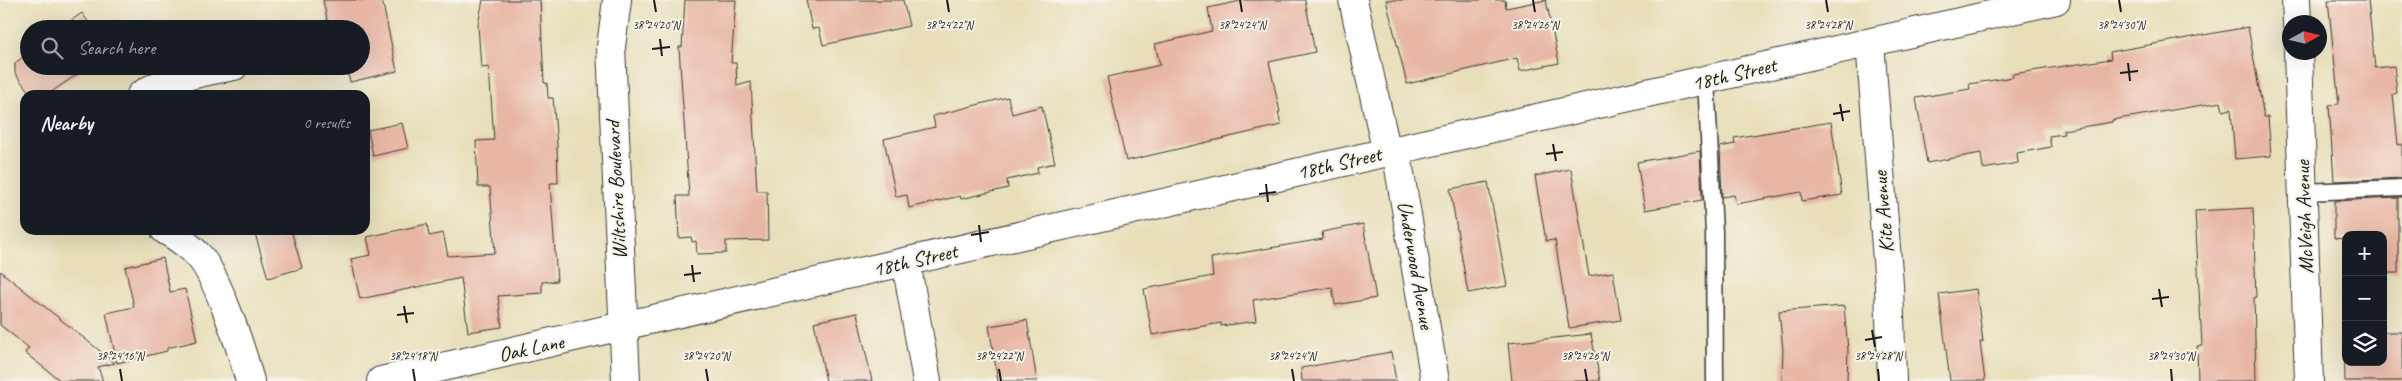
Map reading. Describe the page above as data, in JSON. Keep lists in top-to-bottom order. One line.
{"streets":{"street":["18th Street","Wiltshire Boulevard","Kite Avenue","McVeigh Avenue","Underwood Avenue","Oak Lane"]},"crossings":[["18th Street","Wiltshire Boulevard"],["18th Street","Kite Avenue"],["18th Street","Underwood Avenue"],["18th Street","Oak Lane"],["Wiltshire Boulevard","Oak Lane"]],"north":"right","page":{"search":"Search here","heading":["Nearby","0 results"],"map_buttons":["+","−"]},"coordinates":["38°24'20\"N","38°24'22\"N","38°24'24\"N","38°24'26\"N","38°24'28\"N","38°24'30\"N","38°24'16\"N","38°24'18\"N"]}
